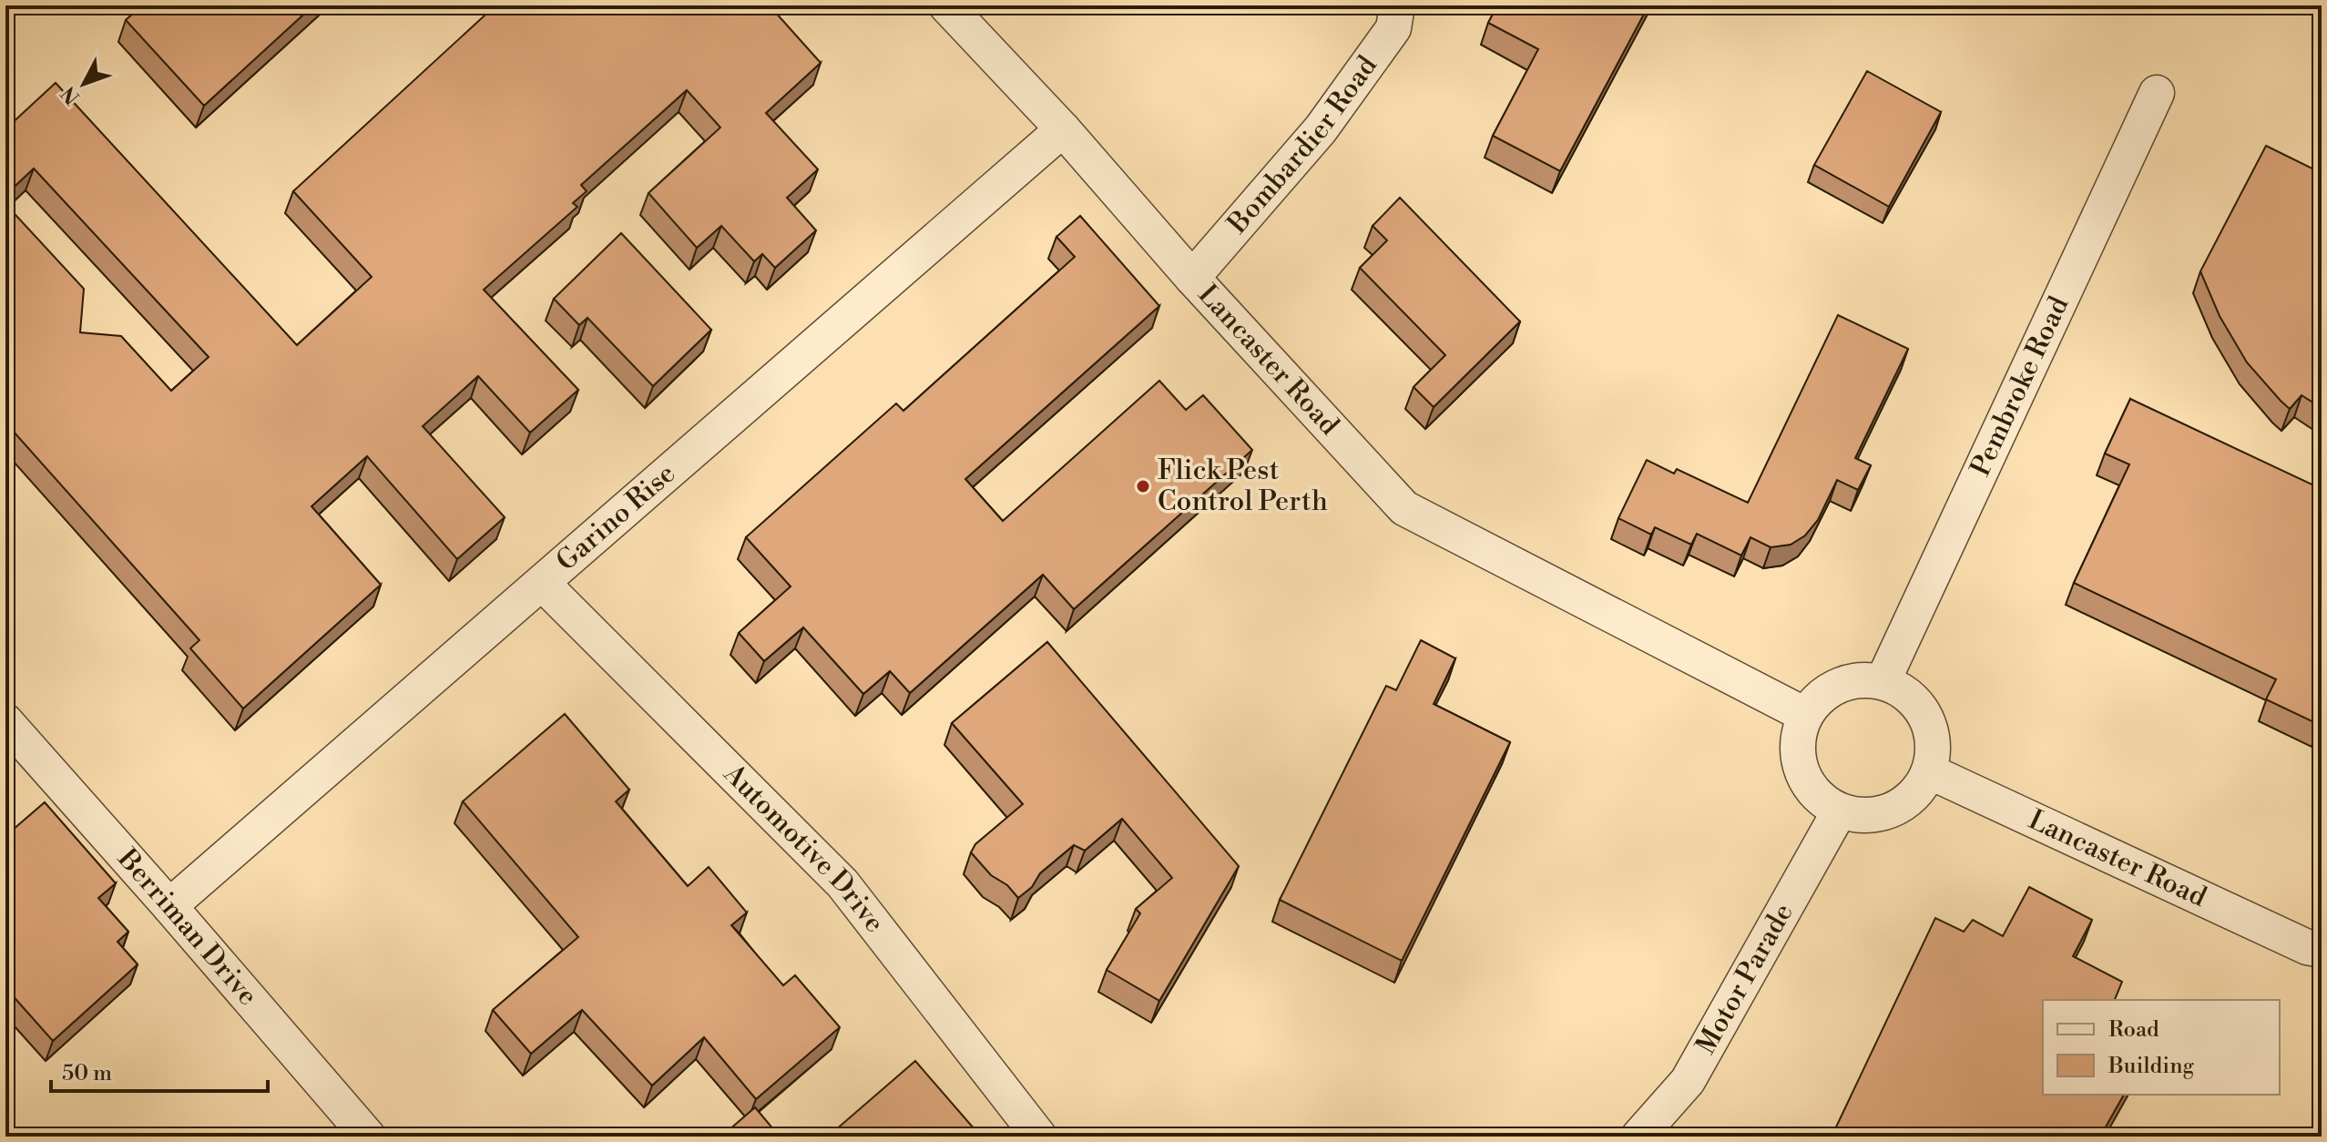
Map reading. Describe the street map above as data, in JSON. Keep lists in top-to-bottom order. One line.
{"streets":{"street":["Bombardier Road","Lancaster Road","Pembroke Road","Garino Rise","Automotive Drive","Berriman Drive","Motor Parade"]},"crossings":[["Bombardier Road","Lancaster Road"],["Lancaster Road","Pembroke Road"],["Lancaster Road","Garino Rise"],["Lancaster Road","Motor Parade"],["Pembroke Road","Motor Parade"],["Garino Rise","Automotive Drive"],["Garino Rise","Berriman Drive"]],"places":["Flick Pest Control Perth"],"legend":["Road","Building"],"scale_bar":"50 m","north":"bottom left"}
